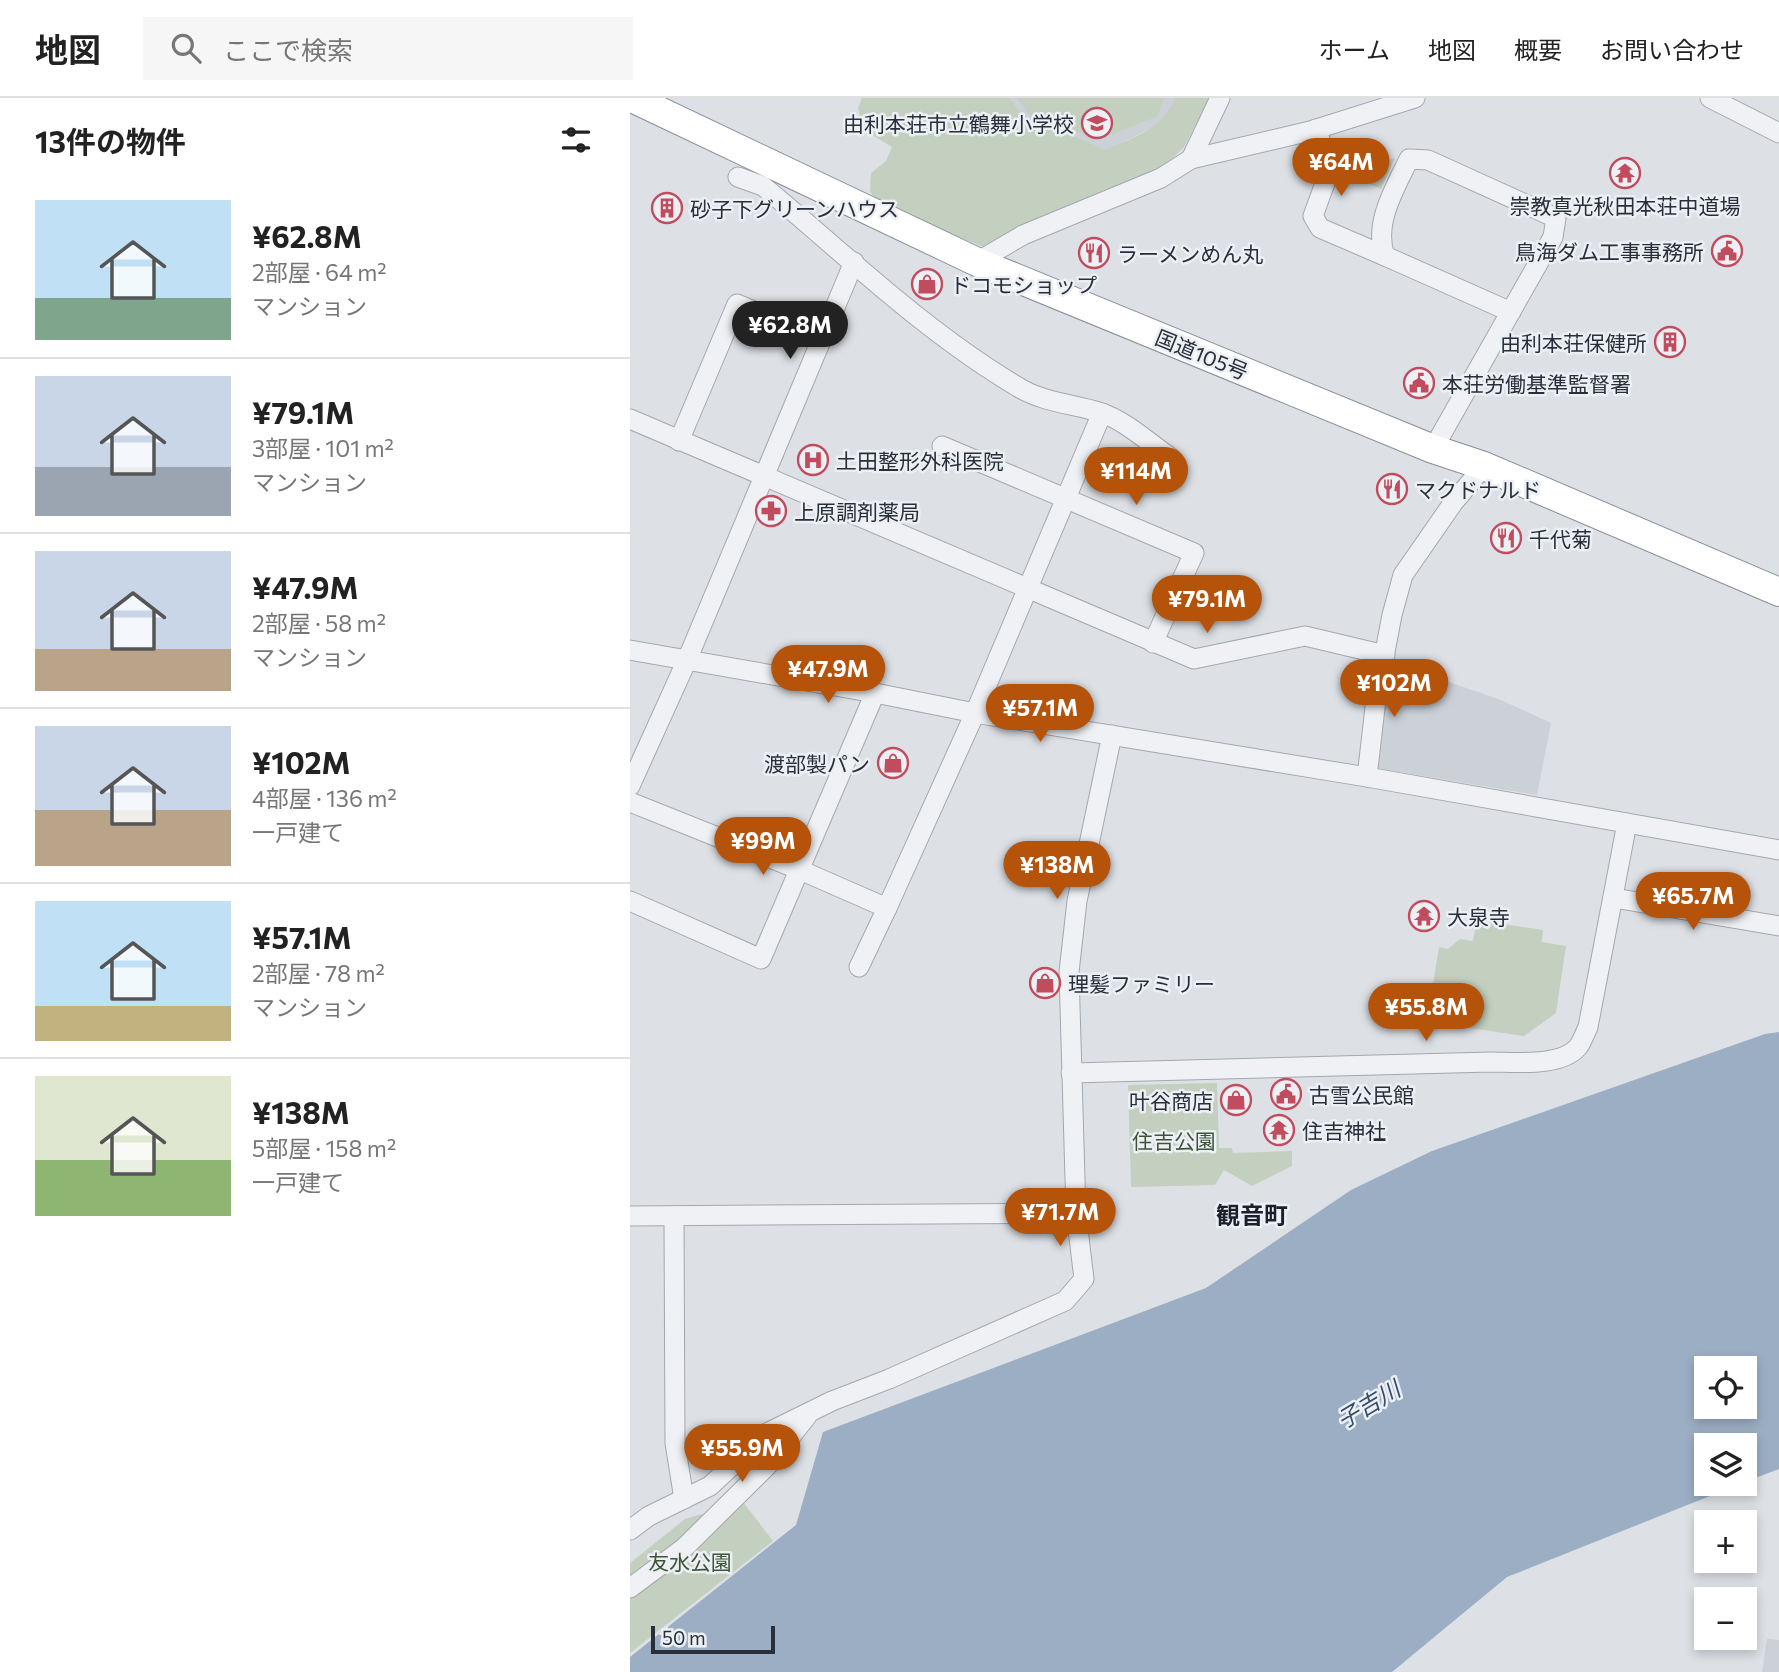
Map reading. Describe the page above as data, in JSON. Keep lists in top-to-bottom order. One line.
{"streets":{"highway":["国道105号"]},"districts":["観音町"],"water":["子吉川"],"parks":["住吉公園","友水公園"],"places":{"school or university":["由利本荘市立鶴舞小学校"],"temple":["崇教真光秋田本荘中道場","大泉寺","住吉神社"],"building":["砂子下グリーンハウス","由利本荘保健所"],"public building":["鳥海ダム工事事務所","本荘労働基準監督署","古雪公民館"],"restaurant":["ラーメンめん丸","マクドナルド","千代菊"],"shop":["ドコモショップ","渡部製パン","理髪ファミリー","叶谷商店"],"hospital":["土田整形外科医院"],"pharmacy":["上原調剤薬局"]},"scale_bar":"50 m","page":{"header":"地図","search":"ここで検索","nav":["ホーム","地図","概要","お問い合わせ"],"heading":"13件の物件","price":["¥64M","¥62.8M","¥114M","¥79.1M","¥47.9M","¥102M","¥57.1M","¥99M","¥138M","¥65.7M","¥55.8M","¥71.7M","¥55.9M"],"list":[{"name":"¥62.8M","note":"2部屋 · 64 m² · マンション"},{"name":"¥79.1M","note":"3部屋 · 101 m² · マンション"},{"name":"¥47.9M","note":"2部屋 · 58 m² · マンション"},{"name":"¥102M","note":"4部屋 · 136 m² · 一戸建て"},{"name":"¥57.1M","note":"2部屋 · 78 m² · マンション"},{"name":"¥138M","note":"5部屋 · 158 m² · 一戸建て"}],"map_buttons":["+","−"],"scale":"50 m"}}
